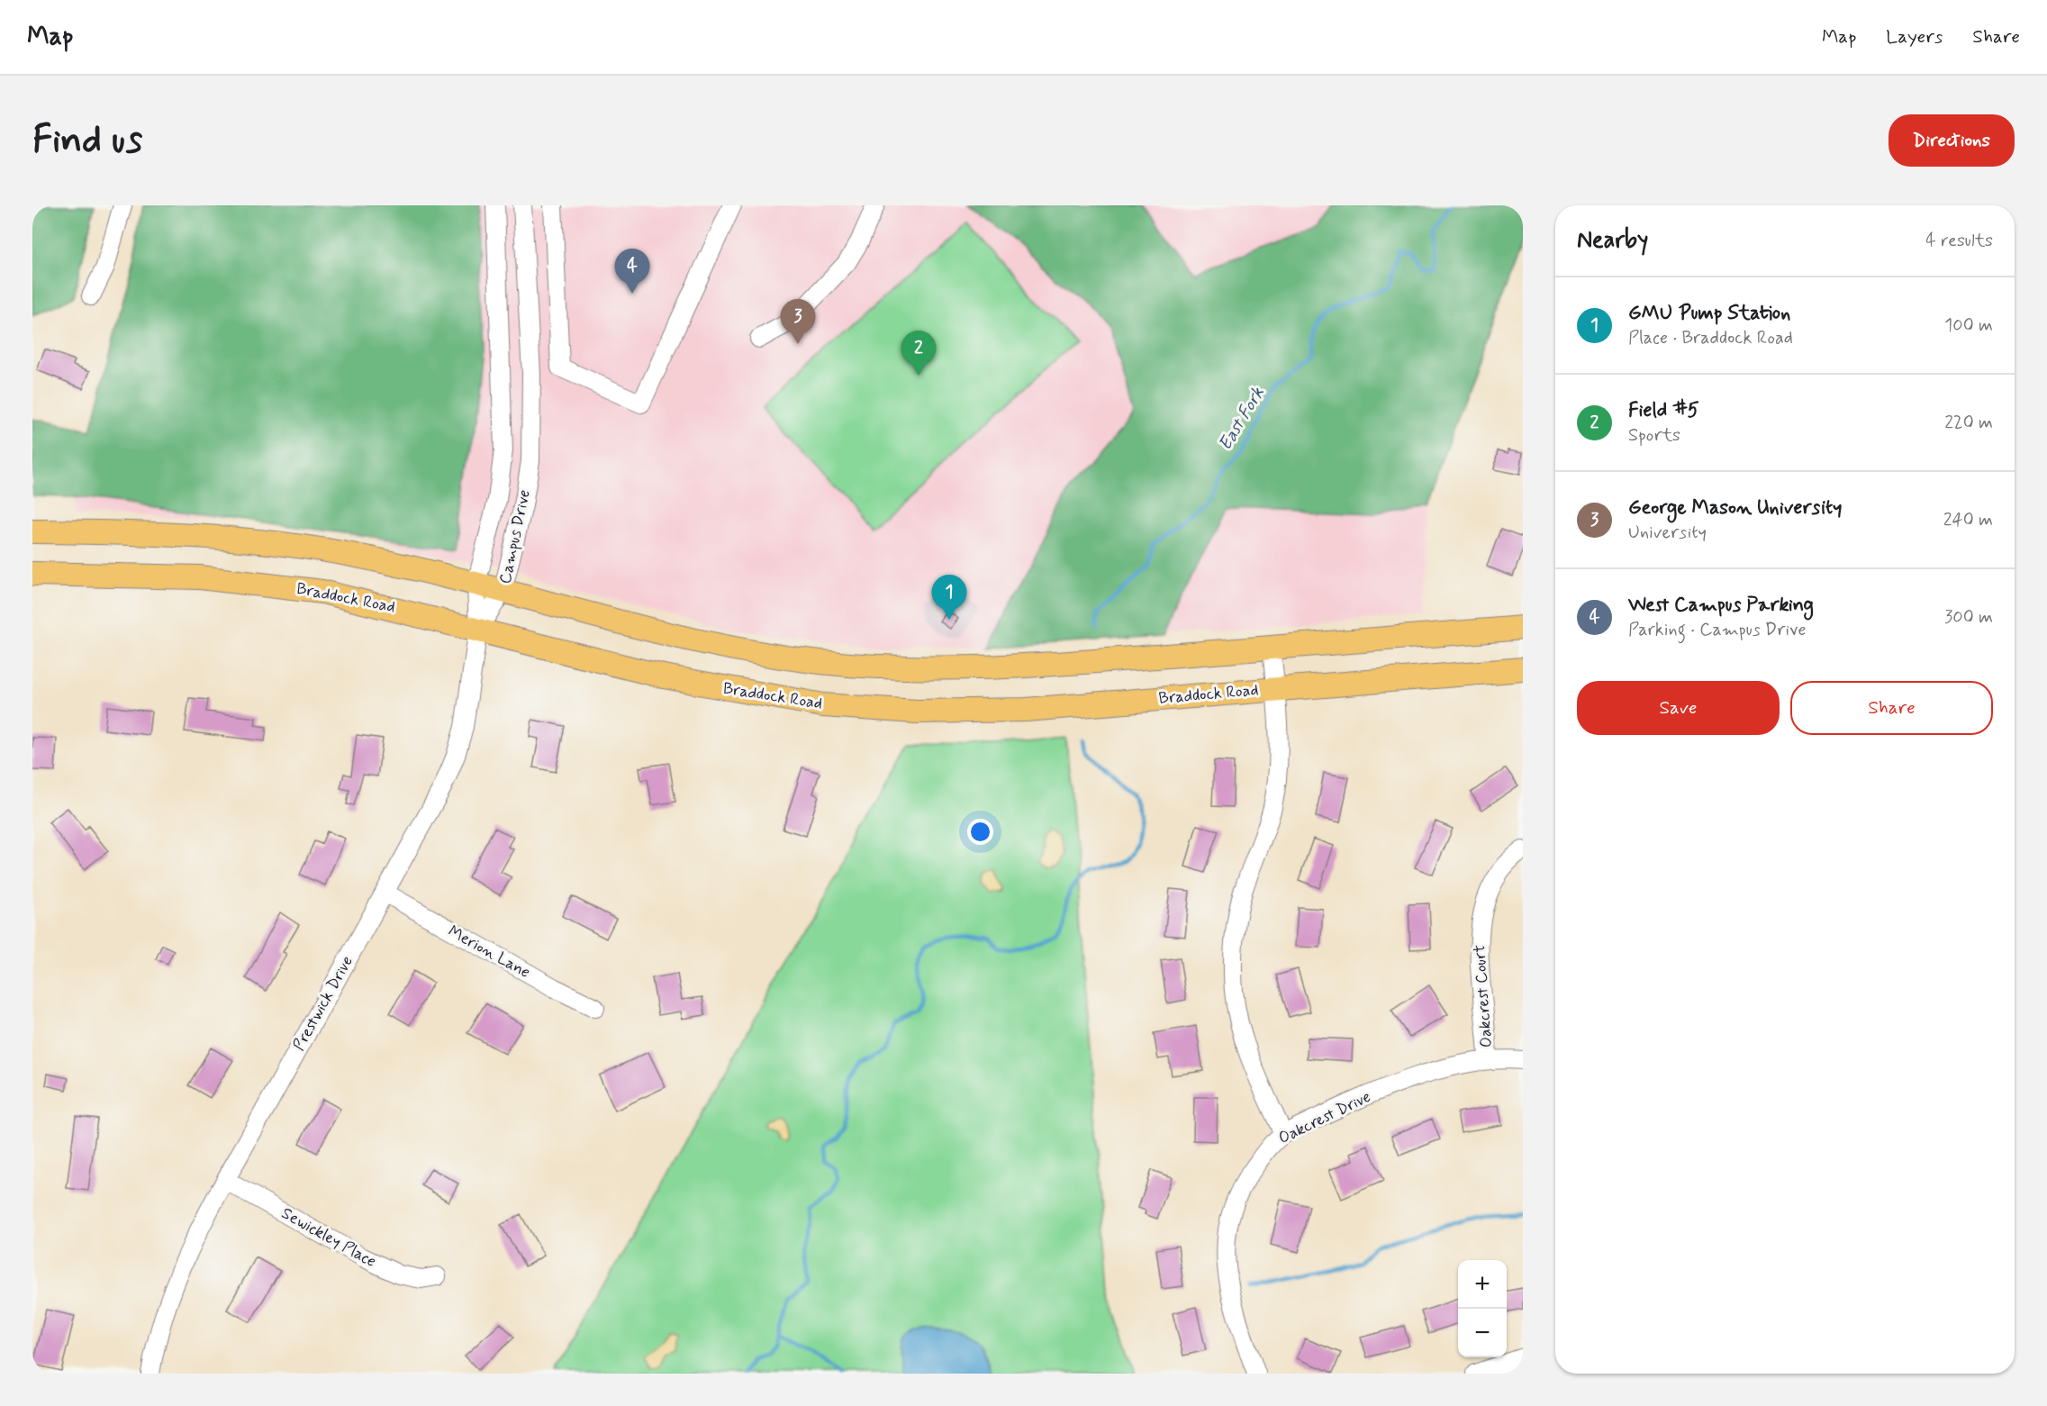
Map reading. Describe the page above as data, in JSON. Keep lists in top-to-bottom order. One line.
{"streets":{"main road":["Braddock Road"],"street":["Campus Drive","Merion Lane","Oakcrest Court","Prestwick Drive","Oakcrest Drive","Sewickley Place"]},"crossings":[["Campus Drive","Braddock Road"],["Campus Drive","Prestwick Drive"],["Braddock Road","Prestwick Drive"],["Merion Lane","Prestwick Drive"],["Oakcrest Court","Oakcrest Drive"],["Prestwick Drive","Sewickley Place"]],"water":["East Fork"],"page":{"header":"Map","nav":["Map","Layers","Share"],"buttons":["Directions",["Save","Share"]],"title":"Find us","heading":["Nearby","4 results"],"pins":["4","3","2","1"],"list":[{"mark":"1","name":"GMU Pump Station","note":"Place · Braddock Road","value":"100 m"},{"mark":"2","name":"Field #5","note":"Sports","value":"220 m"},{"mark":"3","name":"George Mason University","note":"University","value":"240 m"},{"mark":"4","name":"West Campus Parking","note":"Parking · Campus Drive","value":"300 m"}],"map_buttons":["+","−"]}}
